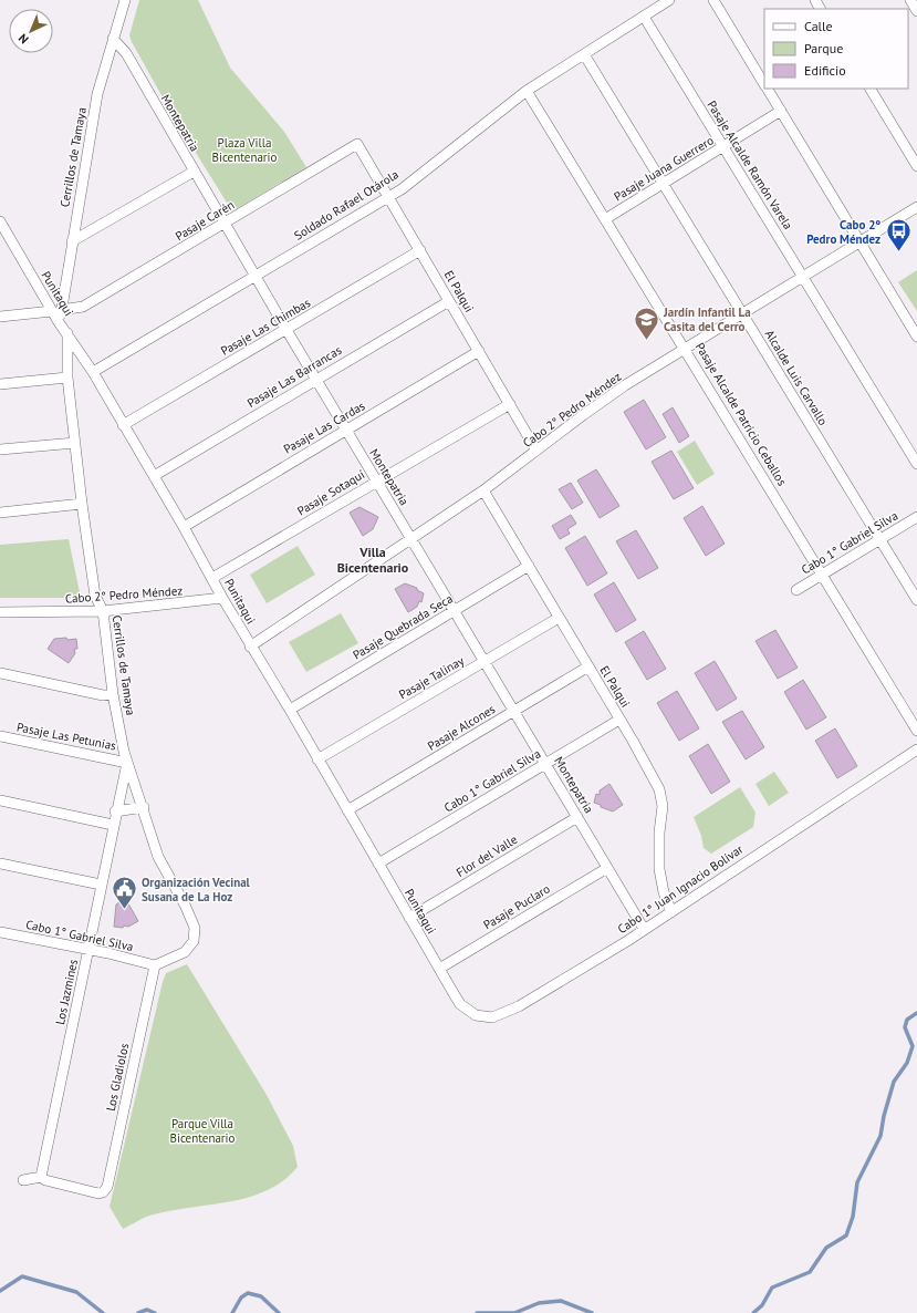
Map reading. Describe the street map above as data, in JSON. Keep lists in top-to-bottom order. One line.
{"streets":{"street":["Montepatria","Cerrillos de Tamaya","Pasaje Alcalde Ramón Varela","Pasaje Juana Guerrero","Soldado Rafael Otárola","Pasaje Carén","El Palqui","Punitaqui","Pasaje Las Chimbas","Pasaje Las Barrancas","Alcalde Luis Carvallo","Cabo 2° Pedro Méndez","Pasaje Alcalde Patricio Ceballos","Pasaje Las Cardas","Pasaje Sotaquí","Cabo 1° Gabriel Silva","Pasaje Quebrada Seca","Pasaje Talinay","Pasaje Alcones","Pasaje Las Petunias","Flor del Valle","Cabo 1° Juan Ignacio Bolívar","Pasaje Puclaro","Los Jazmines","Los Gladiolos"]},"crossings":[["Montepatria","Cerrillos de Tamaya"],["Montepatria","Soldado Rafael Otárola"],["Montepatria","Pasaje Carén"],["Montepatria","Pasaje Las Chimbas"],["Montepatria","Pasaje Las Barrancas"],["Montepatria","Cabo 2° Pedro Méndez"],["Montepatria","Pasaje Las Cardas"],["Montepatria","Pasaje Sotaquí"],["Montepatria","Cabo 1° Gabriel Silva"],["Montepatria","Pasaje Quebrada Seca"],["Montepatria","Pasaje Talinay"],["Montepatria","Pasaje Alcones"],["Montepatria","Flor del Valle"],["Montepatria","Cabo 1° Juan Ignacio Bolívar"],["Montepatria","Pasaje Puclaro"],["Cerrillos de Tamaya","Pasaje Carén"],["Cerrillos de Tamaya","Punitaqui"],["Cerrillos de Tamaya","Cabo 2° Pedro Méndez"],["Cerrillos de Tamaya","Cabo 1° Gabriel Silva"],["Cerrillos de Tamaya","Pasaje Las Petunias"],["Cerrillos de Tamaya","Los Jazmines"],["Cerrillos de Tamaya","Los Gladiolos"],["Pasaje Alcalde Ramón Varela","Pasaje Juana Guerrero"],["Pasaje Alcalde Ramón Varela","Soldado Rafael Otárola"],["Pasaje Alcalde Ramón Varela","Cabo 2° Pedro Méndez"],["Pasaje Juana Guerrero","Alcalde Luis Carvallo"],["Pasaje Juana Guerrero","Pasaje Alcalde Patricio Ceballos"],["Soldado Rafael Otárola","El Palqui"],["Soldado Rafael Otárola","Punitaqui"],["Soldado Rafael Otárola","Alcalde Luis Carvallo"],["Soldado Rafael Otárola","Pasaje Alcalde Patricio Ceballos"],["Pasaje Carén","El Palqui"],["Pasaje Carén","Punitaqui"],["El Palqui","Pasaje Las Chimbas"],["El Palqui","Pasaje Las Barrancas"],["El Palqui","Cabo 2° Pedro Méndez"],["El Palqui","Pasaje Las Cardas"],["El Palqui","Pasaje Sotaquí"],["El Palqui","Cabo 1° Gabriel Silva"],["El Palqui","Pasaje Quebrada Seca"],["El Palqui","Pasaje Talinay"],["El Palqui","Pasaje Alcones"],["El Palqui","Cabo 1° Juan Ignacio Bolívar"],["Punitaqui","Pasaje Las Chimbas"],["Punitaqui","Pasaje Las Barrancas"],["Punitaqui","Cabo 2° Pedro Méndez"],["Punitaqui","Pasaje Las Cardas"],["Punitaqui","Pasaje Sotaquí"],["Punitaqui","Cabo 1° Gabriel Silva"],["Punitaqui","Pasaje Quebrada Seca"],["Punitaqui","Pasaje Talinay"],["Punitaqui","Pasaje Alcones"],["Punitaqui","Flor del Valle"],["Punitaqui","Cabo 1° Juan Ignacio Bolívar"],["Punitaqui","Pasaje Puclaro"],["Alcalde Luis Carvallo","Cabo 2° Pedro Méndez"],["Alcalde Luis Carvallo","Cabo 1° Gabriel Silva"],["Cabo 2° Pedro Méndez","Pasaje Alcalde Patricio Ceballos"],["Pasaje Alcalde Patricio Ceballos","Cabo 1° Gabriel Silva"],["Cabo 1° Gabriel Silva","Los Jazmines"],["Cabo 1° Gabriel Silva","Los Gladiolos"],["Pasaje Las Petunias","Los Jazmines"],["Los Jazmines","Los Gladiolos"]],"districts":["Villa Bicentenario"],"parks":["Plaza Villa Bicentenario","Parque Villa Bicentenario"],"places":{"bus stop":["Cabo 2º Pedro Méndez"],"school or university":["Jardín Infantil La Casita del Cerro"],"public building":["Organización Vecinal Susana de La Hoz"]},"legend":["Calle","Parque","Edificio"],"north":"bottom left"}
